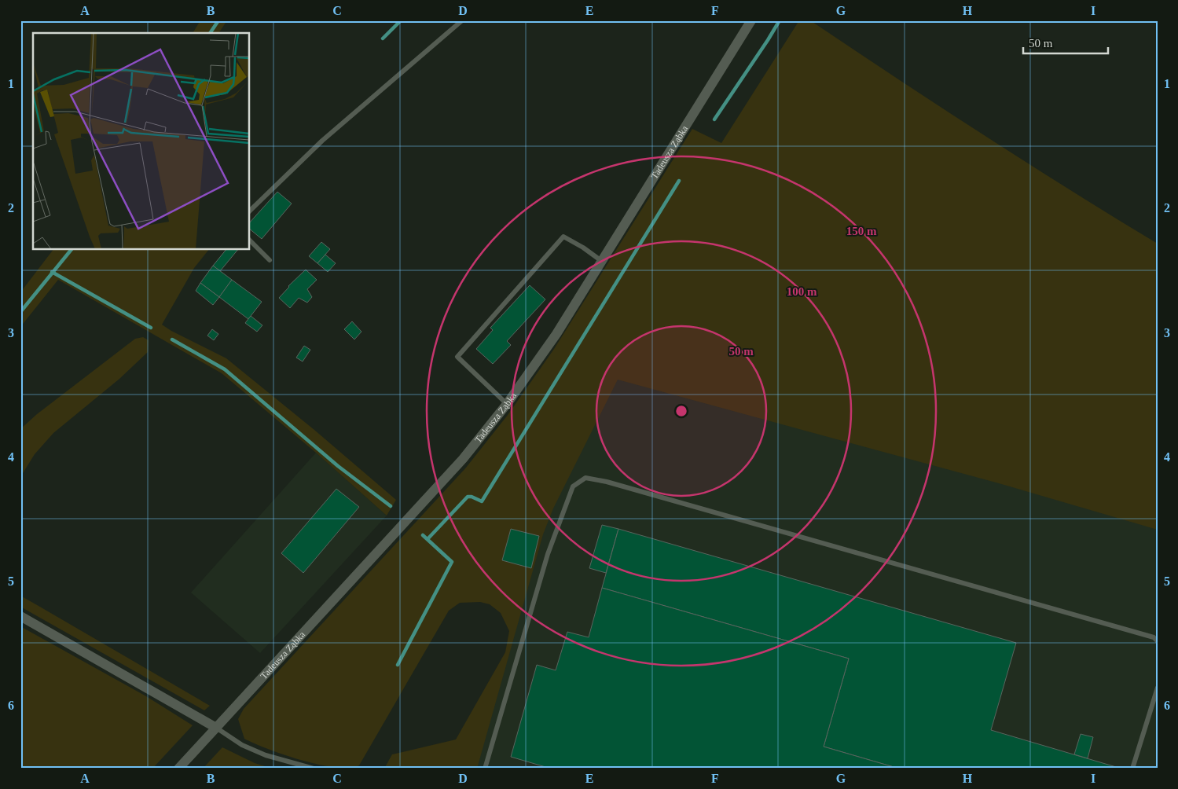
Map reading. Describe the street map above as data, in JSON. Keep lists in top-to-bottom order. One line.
{"streets":{"street":["Tadeusza Ząbka"]},"scale_bar":"50 m","grid":{"columns":["A","B","C","D","E","F","G","H","I"],"rows":["1","2","3","4","5","6"]},"rings":["150 m","100 m","50 m"]}
